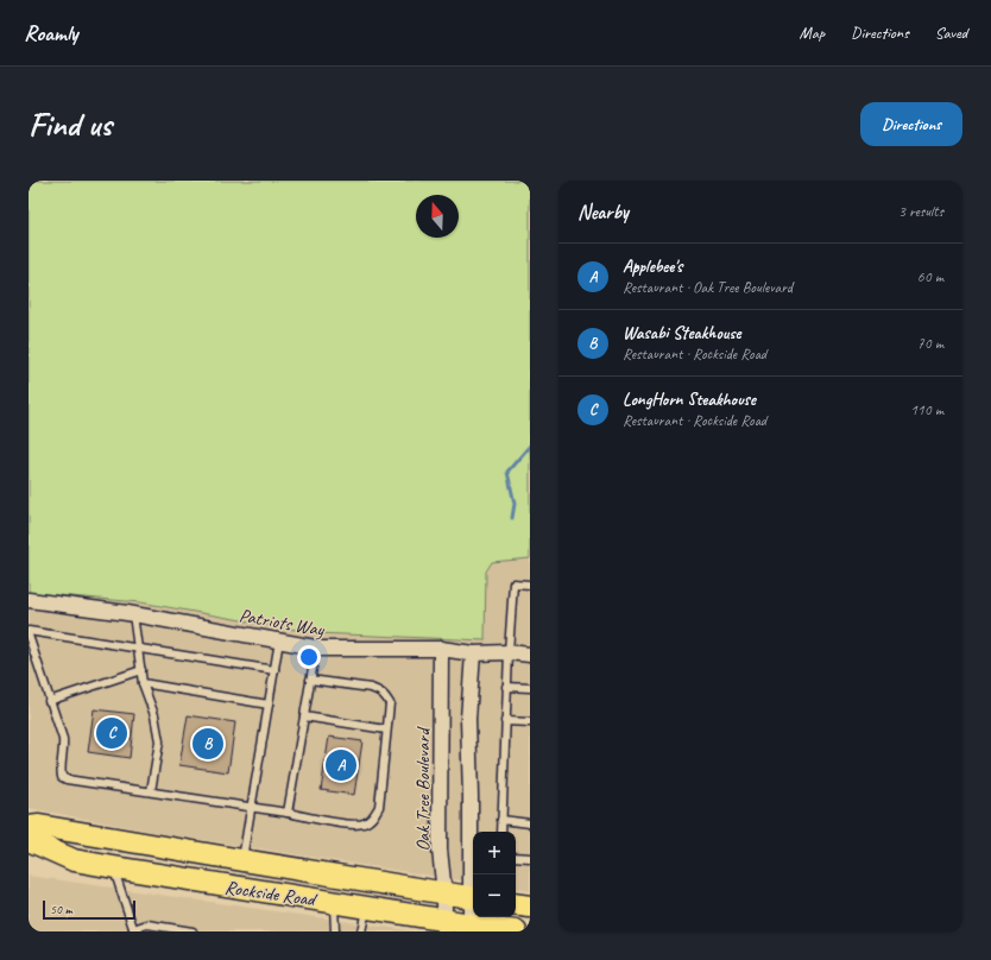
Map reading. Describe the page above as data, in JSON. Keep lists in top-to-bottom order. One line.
{"streets":{"main road":["Rockside Road"],"street":["Patriots Way","Oak Tree Boulevard"]},"crossings":[["Patriots Way","Oak Tree Boulevard"],["Oak Tree Boulevard","Rockside Road"]],"scale_bar":"50 m","north":"top","page":{"header":"Roamly","nav":["Map","Directions","Saved"],"buttons":"Directions","title":"Find us","heading":["Nearby","3 results"],"list":[{"mark":"A","name":"Applebee's","note":"Restaurant · Oak Tree Boulevard","value":"60 m"},{"mark":"B","name":"Wasabi Steakhouse","note":"Restaurant · Rockside Road","value":"70 m"},{"mark":"C","name":"LongHorn Steakhouse","note":"Restaurant · Rockside Road","value":"110 m"}],"pins":["C","B","A"],"map_buttons":["+","−"],"scale":"50 m"}}
